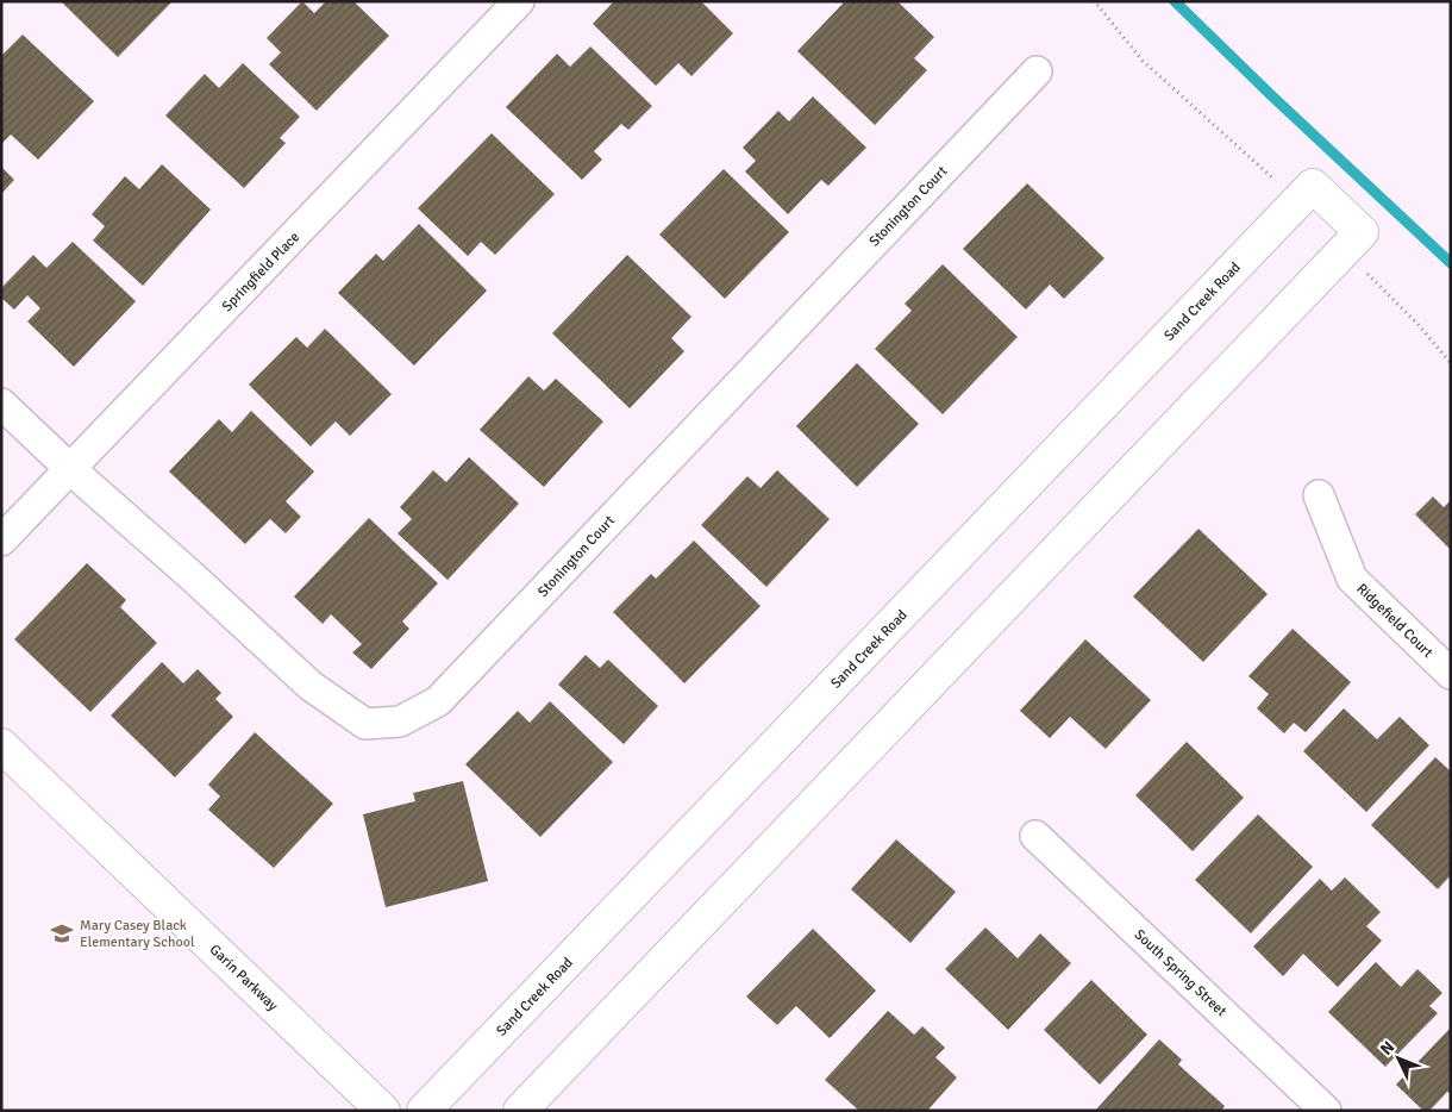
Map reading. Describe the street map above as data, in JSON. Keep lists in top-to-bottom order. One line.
{"streets":{"street":["Stonington Court","Springfield Place","Sand Creek Road","Ridgefield Court","South Spring Street","Garin Parkway"]},"crossings":[["Stonington Court","Springfield Place"]],"places":{"school or university":["Mary Casey Black Elementary School"]},"north":"top left"}
